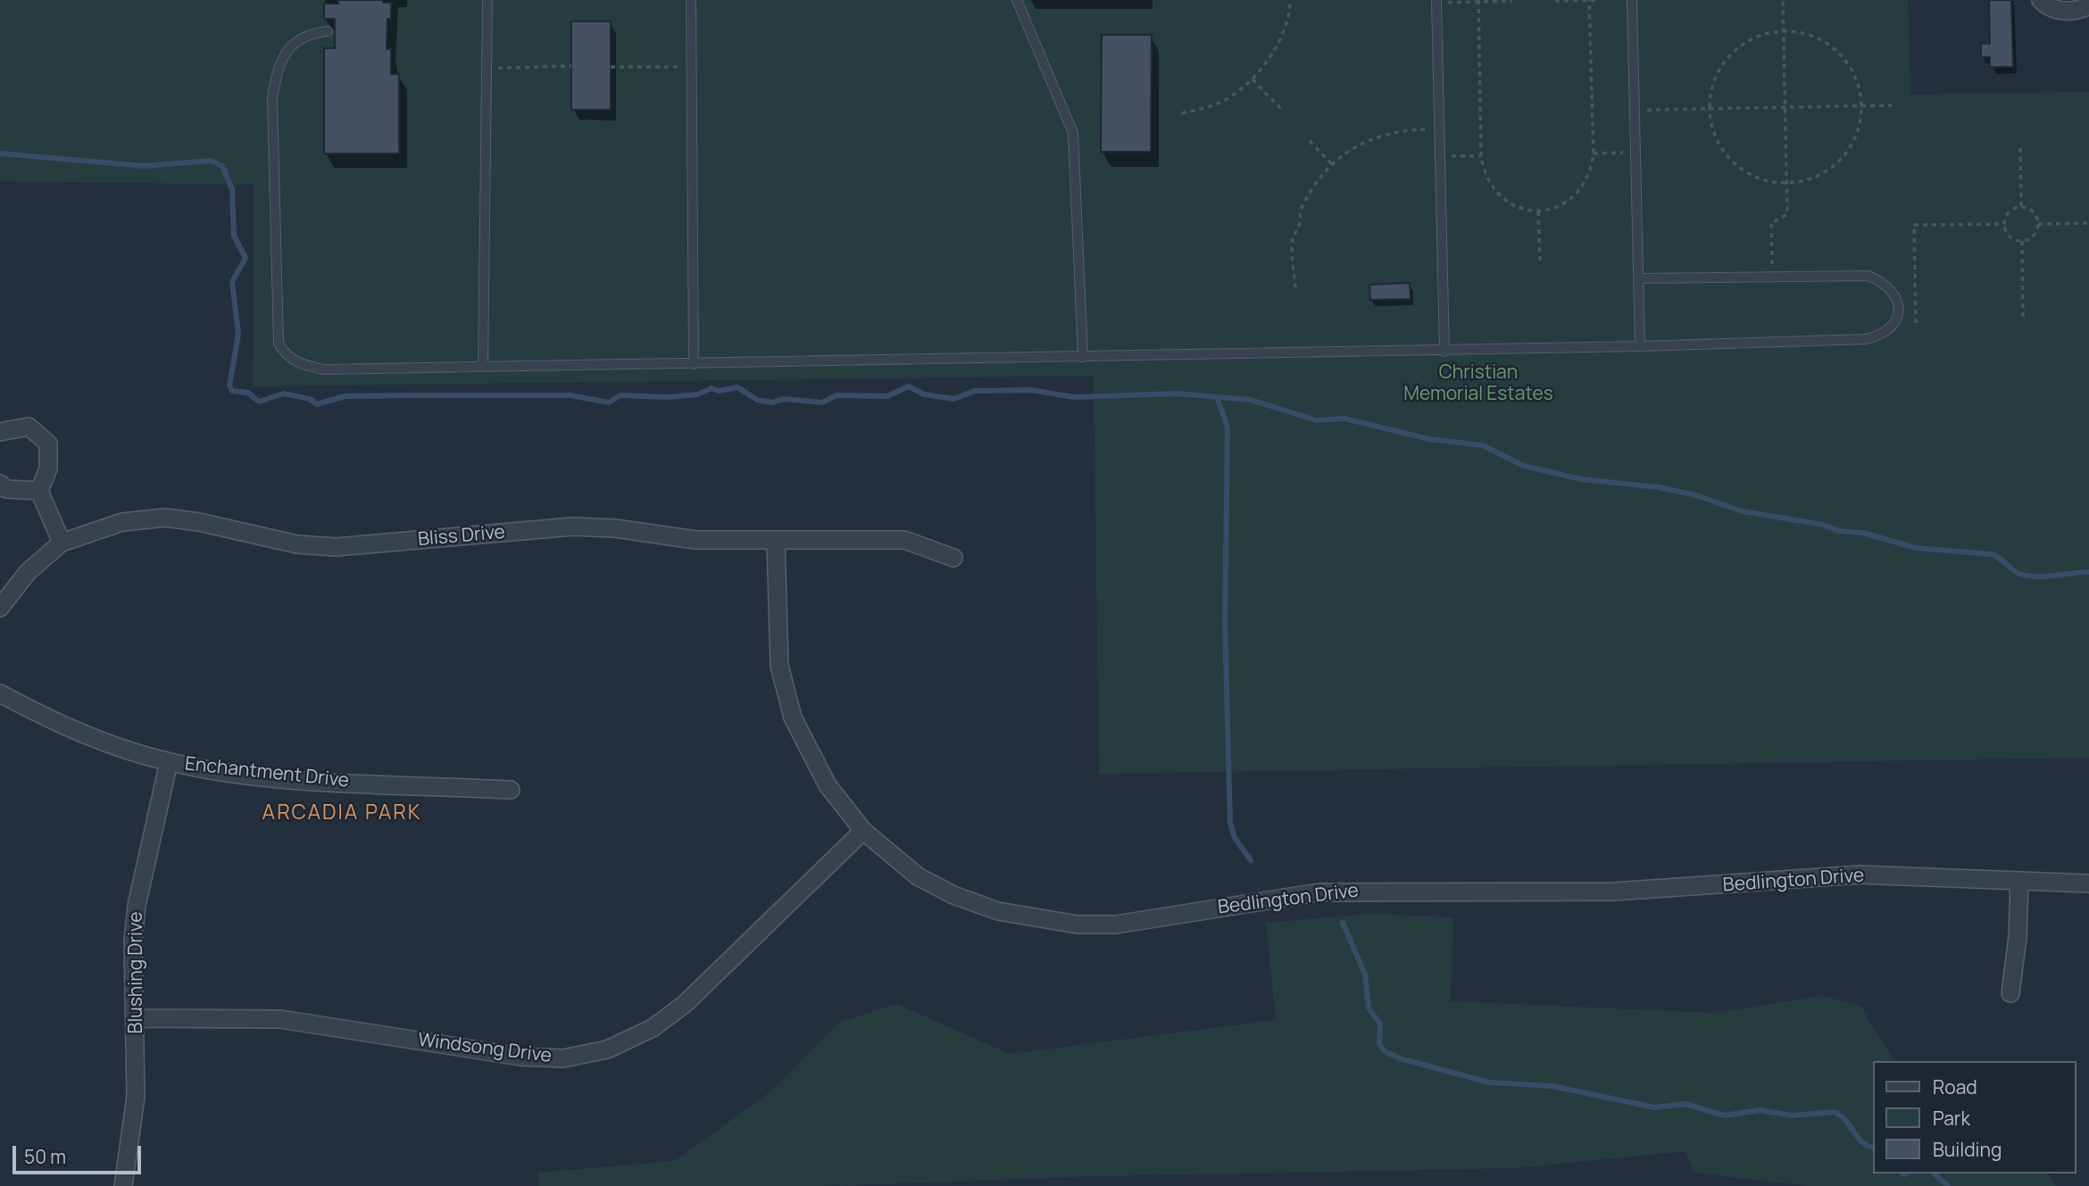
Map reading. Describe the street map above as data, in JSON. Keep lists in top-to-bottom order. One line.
{"streets":{"street":["Bliss Drive","Enchantment Drive","Bedlington Drive","Blushing Drive","Windsong Drive"]},"crossings":[["Bliss Drive","Bedlington Drive"],["Enchantment Drive","Blushing Drive"],["Bedlington Drive","Windsong Drive"],["Blushing Drive","Windsong Drive"]],"districts":["ARCADIA PARK"],"parks":["Christian Memorial Estates"],"legend":["Road","Park","Building"],"scale_bar":"50 m"}
